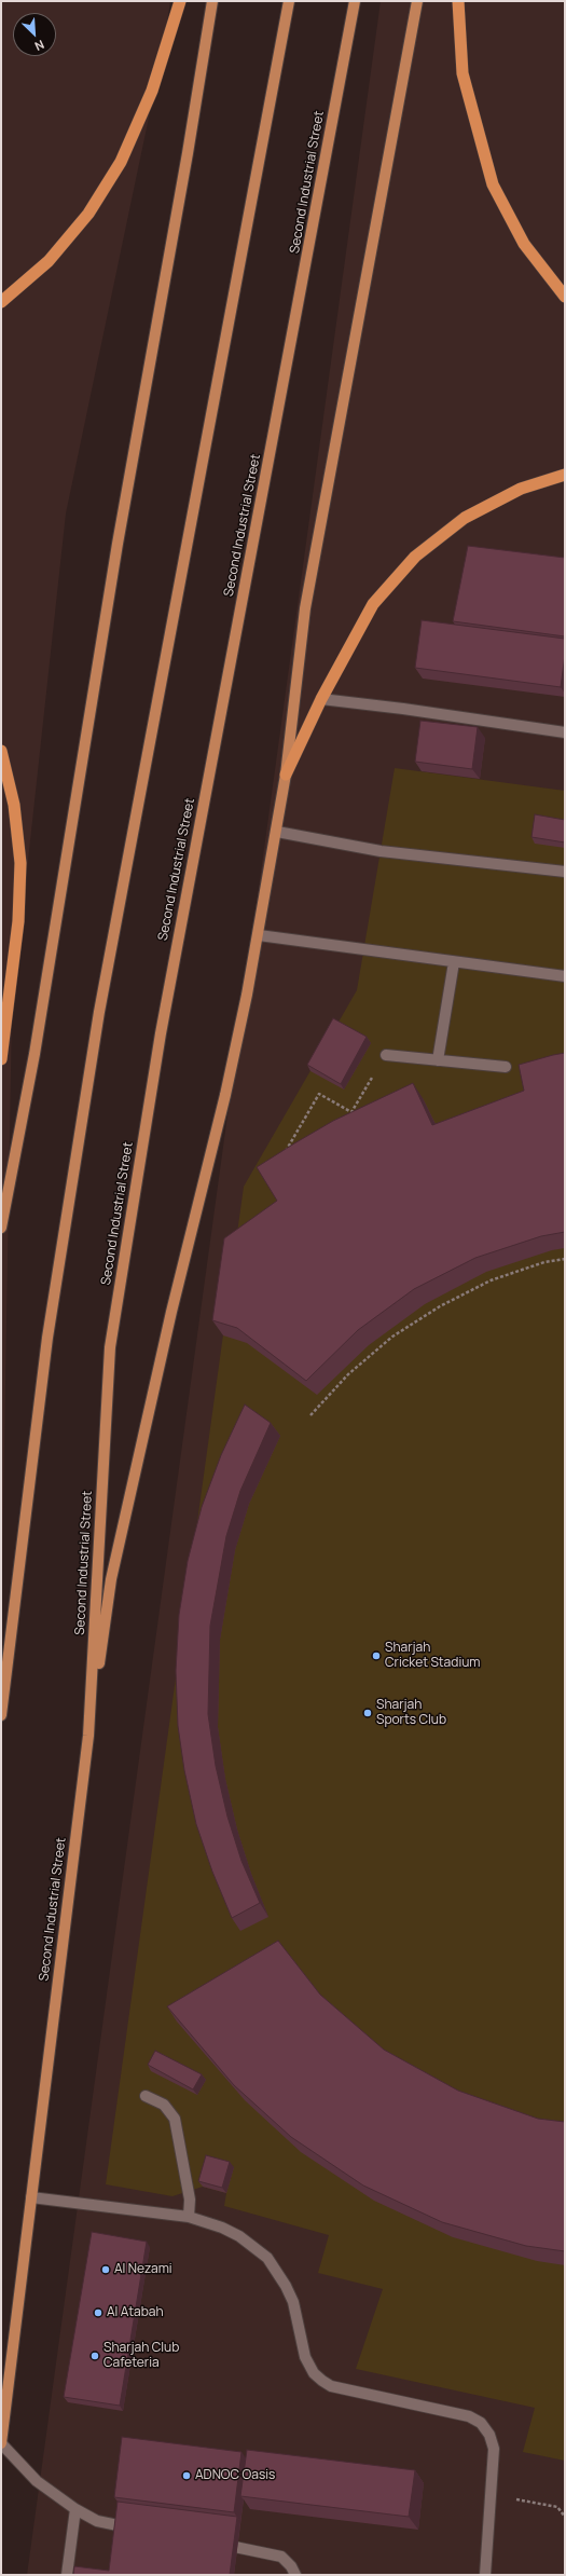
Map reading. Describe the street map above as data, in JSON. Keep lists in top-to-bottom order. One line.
{"streets":{"main road":["Second Industrial Street"]},"places":["Sharjah Cricket Stadium","Sharjah Sports Club","Al Nezami","Al Atabah","Sharjah Club Cafeteria","ADNOC Oasis"],"north":"bottom right"}
